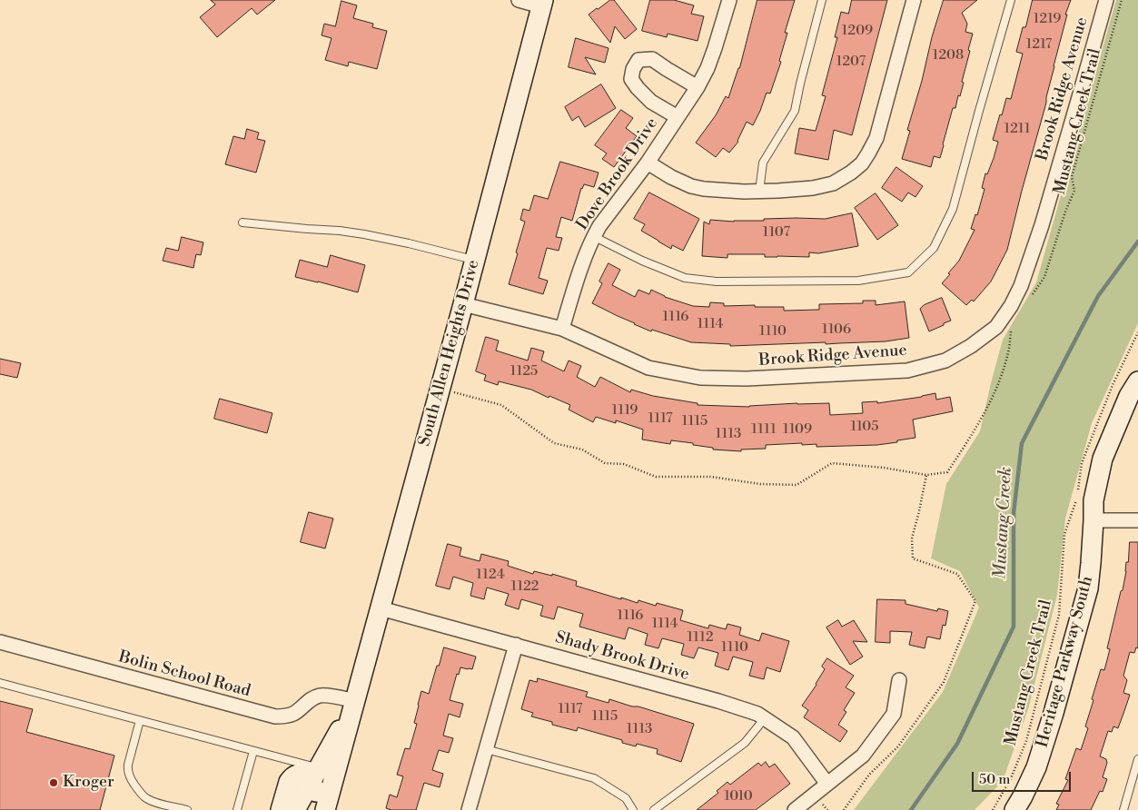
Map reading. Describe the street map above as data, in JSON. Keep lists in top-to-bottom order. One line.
{"streets":{"main road":["South Allen Heights Drive","Heritage Parkway South"],"street":["Brook Ridge Avenue","Dove Brook Drive","Shady Brook Drive","Bolin School Road"],"path":["Mustang Creek Trail"]},"crossings":[["Brook Ridge Avenue","Dove Brook Drive"],["Brook Ridge Avenue","South Allen Heights Drive"],["South Allen Heights Drive","Shady Brook Drive"],["South Allen Heights Drive","Bolin School Road"]],"water":["Mustang Creek"],"places":["Kroger"],"house_numbers":["1219","1209","1217","1208","1207","1211","1107","1116","1114","1106","1110","1125","1119","1117","1115","1105","1111","1109","1113","1124","1122","1116","1114","1112","1110","1117","1115","1113","1010"],"scale_bar":"50 m"}
